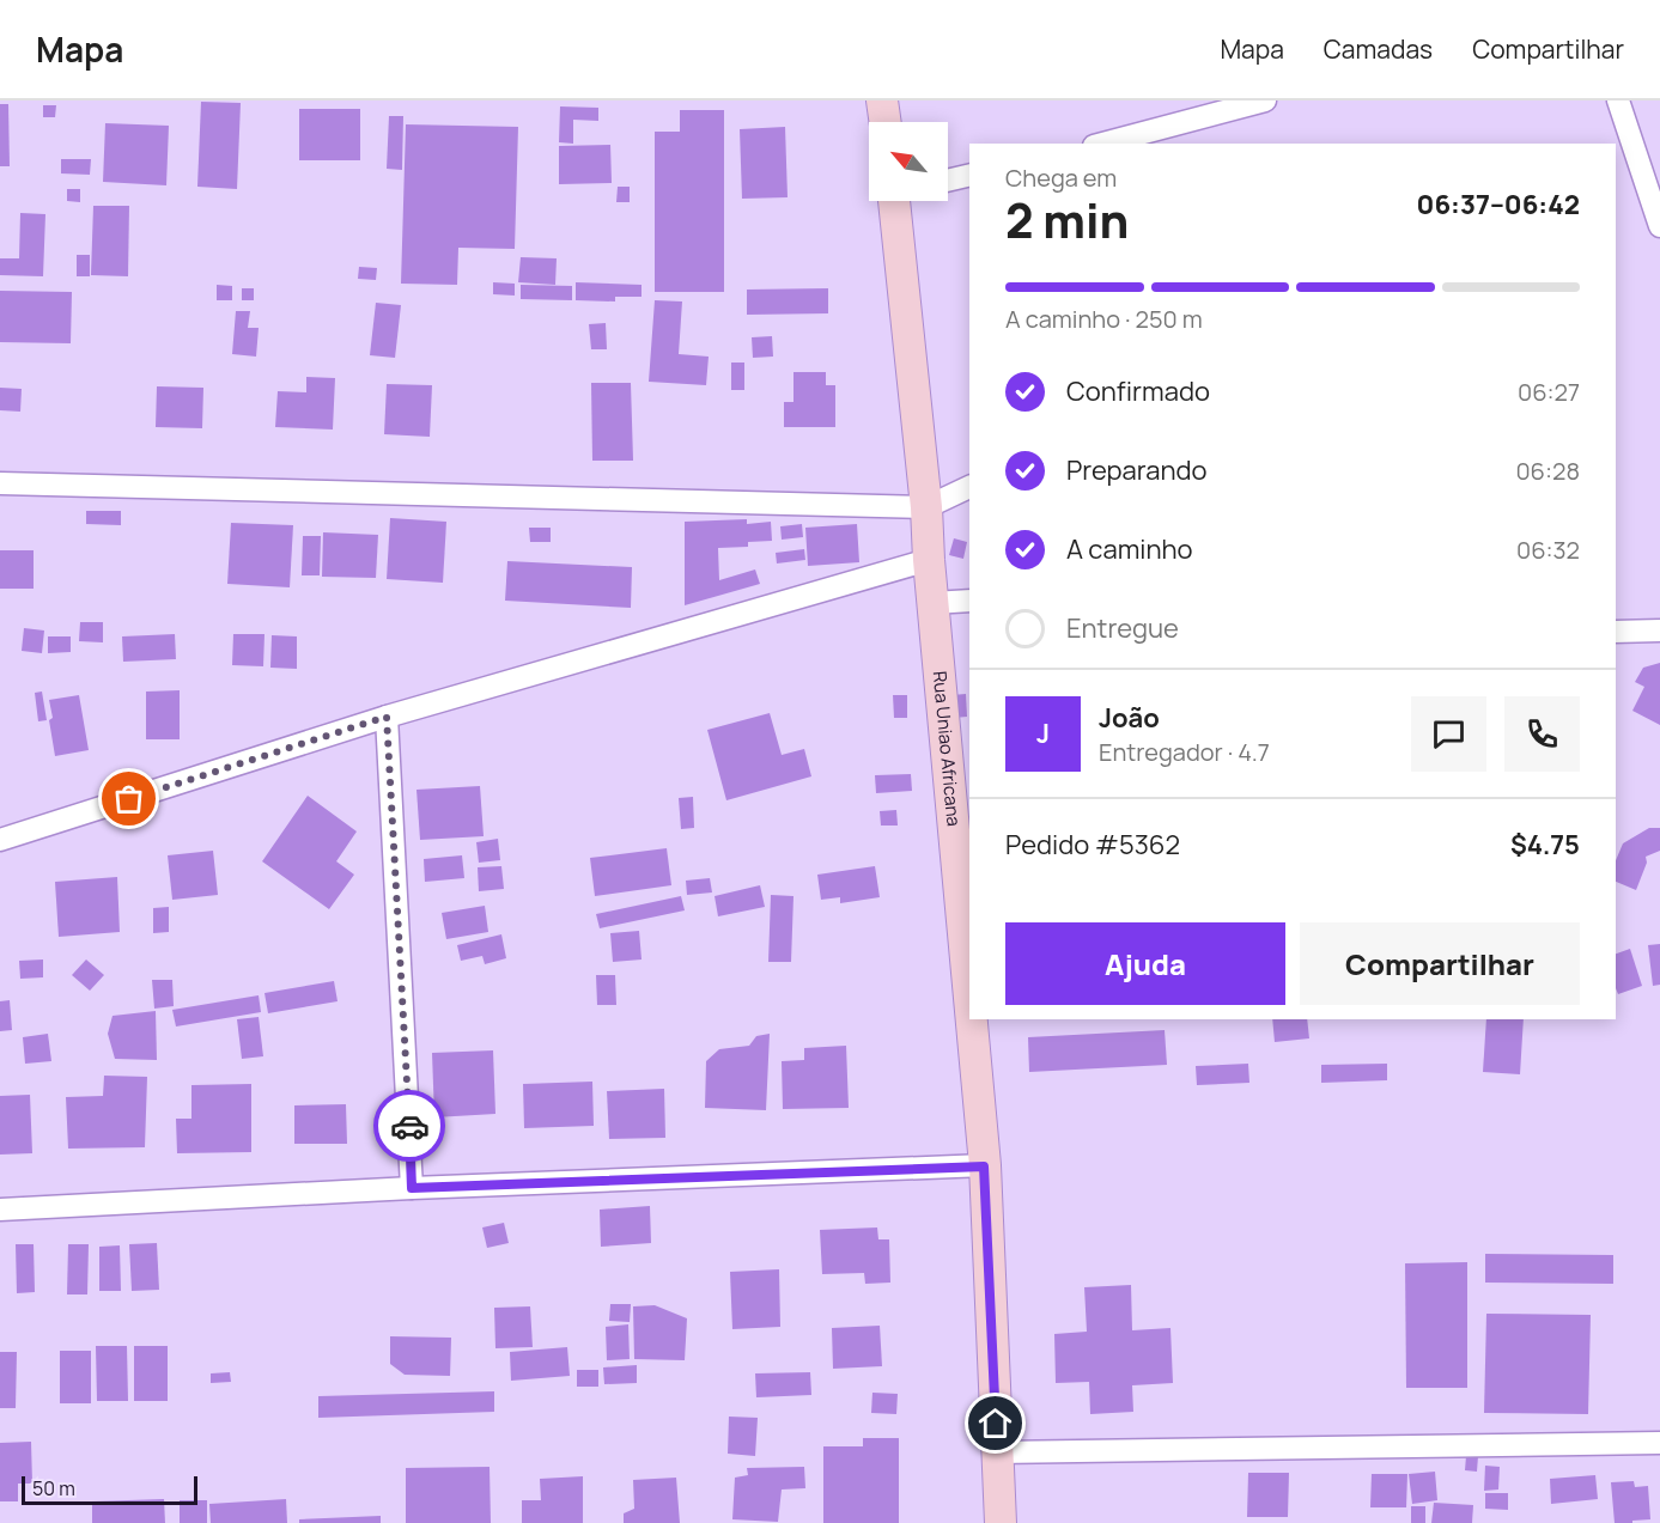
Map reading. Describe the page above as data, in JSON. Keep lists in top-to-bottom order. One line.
{"streets":{"main road":["Rua Uniao Africana"]},"scale_bar":"50 m","north":"top left","page":{"header":"Mapa","nav":["Mapa","Camadas","Compartilhar"],"heading":["2 min","Chega em","06:37–06:42"],"panel":["João","Entregador · 4.7","Pedido #5362","$4.75"],"bar":"A caminho · 250 m","list":[["Confirmado","06:27"],["Preparando","06:28"],["A caminho","06:32"],"Entregue"],"round":"J","buttons":["Ajuda","Compartilhar"],"scale":"50 m"}}
